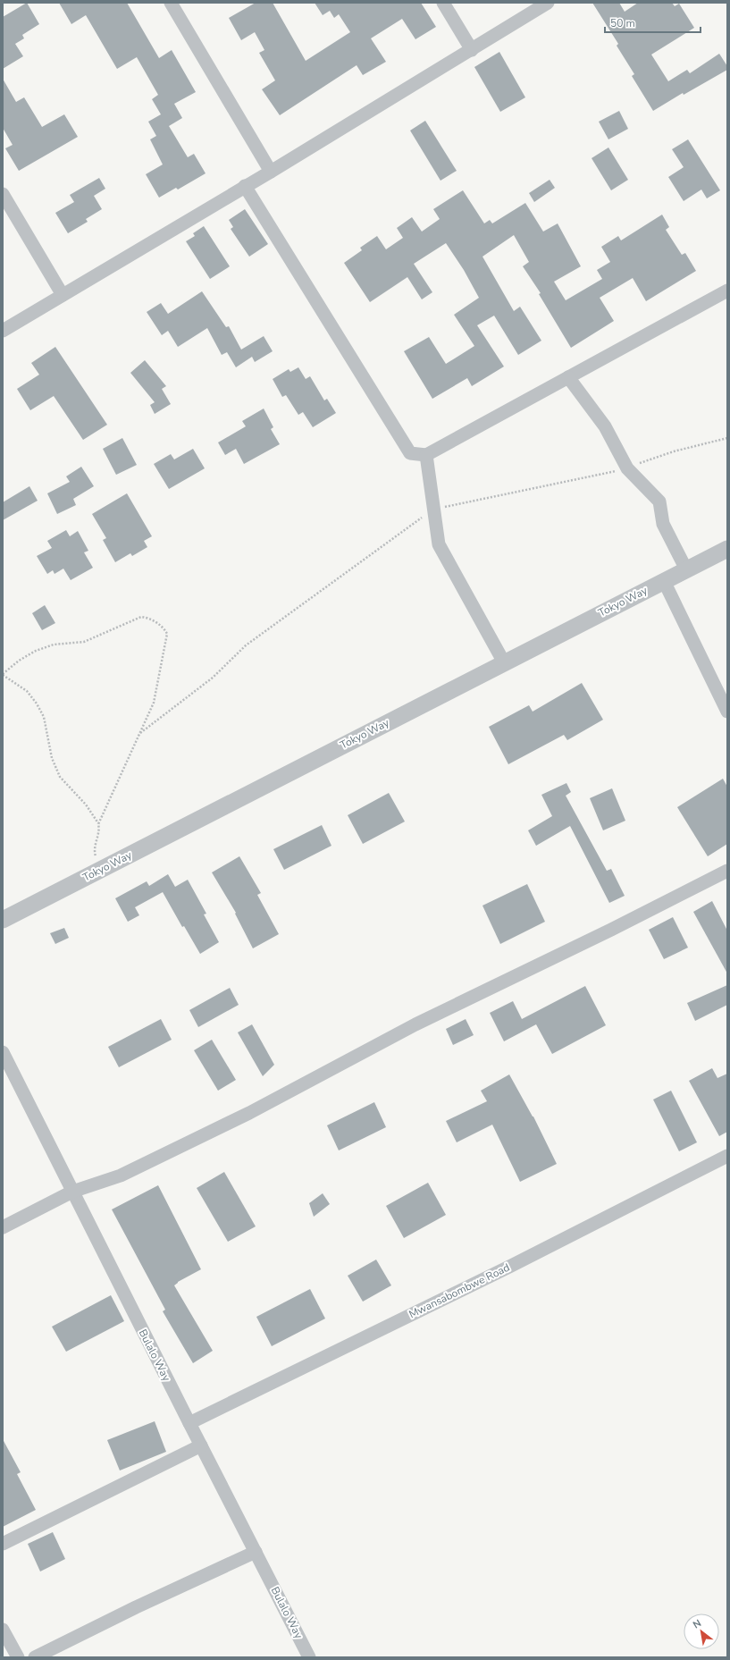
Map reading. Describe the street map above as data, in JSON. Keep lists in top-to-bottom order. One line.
{"streets":{"street":["Tokyo Way","Mwansabombwe Road","Bulalo Way"]},"crossings":[["Mwansabombwe Road","Bulalo Way"]],"scale_bar":"50 m","north":"top left"}
